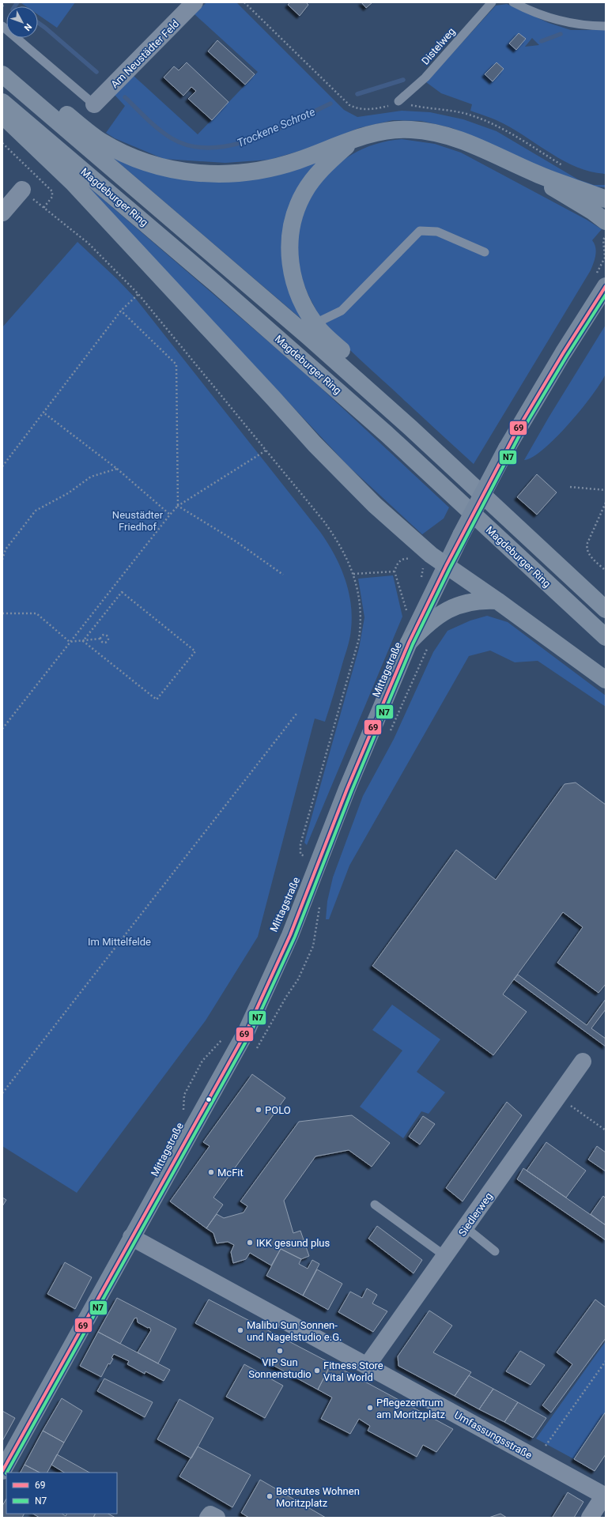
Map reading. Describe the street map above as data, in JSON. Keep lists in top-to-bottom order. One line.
{"streets":{"highway":["Magdeburger Ring"],"street":["Am Neustädter Feld","Mittagstraße","Siedlerweg","Umfassungsstraße"],"lane":["Distelweg"]},"crossings":[["Mittagstraße","Umfassungsstraße"],["Siedlerweg","Umfassungsstraße"]],"water":["Trockene Schrote"],"parks":["Neustädter Friedhof","Im Mittelfelde"],"places":["POLO","McFit","IKK gesund plus","Malibu Sun Sonnen- und Nagelstudio e.G.","VIP Sun Sonnenstudio","Fitness Store Vital World","Pflegezentrum am Moritzplatz","Betreutes Wohnen Moritzplatz"],"lines":["transit line 69","transit line N7"],"legend":["69","N7"],"north":"bottom right"}
